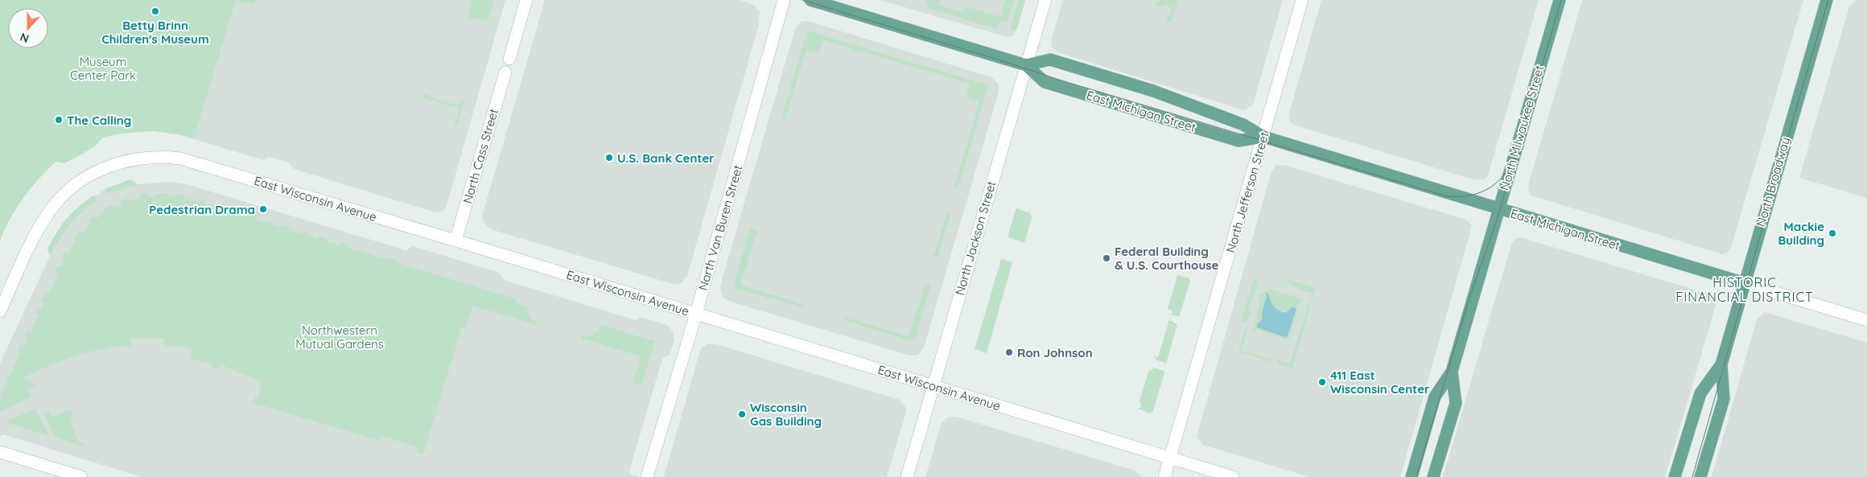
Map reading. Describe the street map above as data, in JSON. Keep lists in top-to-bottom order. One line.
{"streets":{"main road":["East Michigan Street","North Milwaukee Street","North Cass Street","North Broadway","North Jefferson Street","East Wisconsin Avenue","North Van Buren Street","North Jackson Street"]},"crossings":[["East Michigan Street","North Milwaukee Street"],["East Michigan Street","North Broadway"],["East Michigan Street","North Jefferson Street"],["East Michigan Street","North Jackson Street"],["North Cass Street","East Wisconsin Avenue"],["North Jefferson Street","East Wisconsin Avenue"],["East Wisconsin Avenue","North Van Buren Street"],["East Wisconsin Avenue","North Jackson Street"]],"districts":["HISTORIC FINANCIAL DISTRICT"],"parks":["Museum Center Park","Northwestern Mutual Gardens"],"places":["Betty Brinn Children's Museum","The Calling","U.S. Bank Center","Pedestrian Drama","Mackie Building","Federal Building & U.S. Courthouse","Ron Johnson","411 East Wisconsin Center","Wisconsin Gas Building"],"north":"bottom"}
